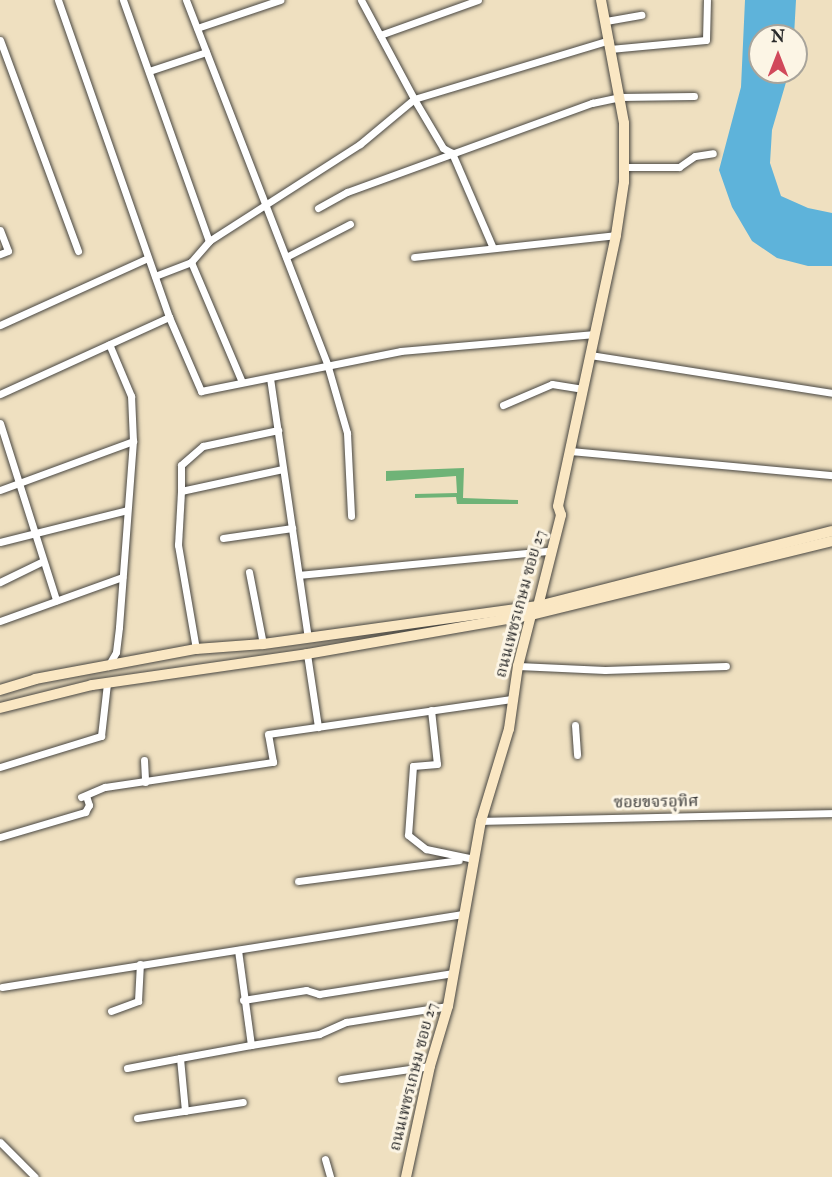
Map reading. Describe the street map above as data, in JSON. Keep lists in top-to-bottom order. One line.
{"streets":{"main road":["ถนนเพชรเกษม ซอย 27"],"street":["ซอยขจรอุทิศ"]},"crossings":[["ถนนเพชรเกษม ซอย 27","ซอยขจรอุทิศ"]],"north":"top"}
